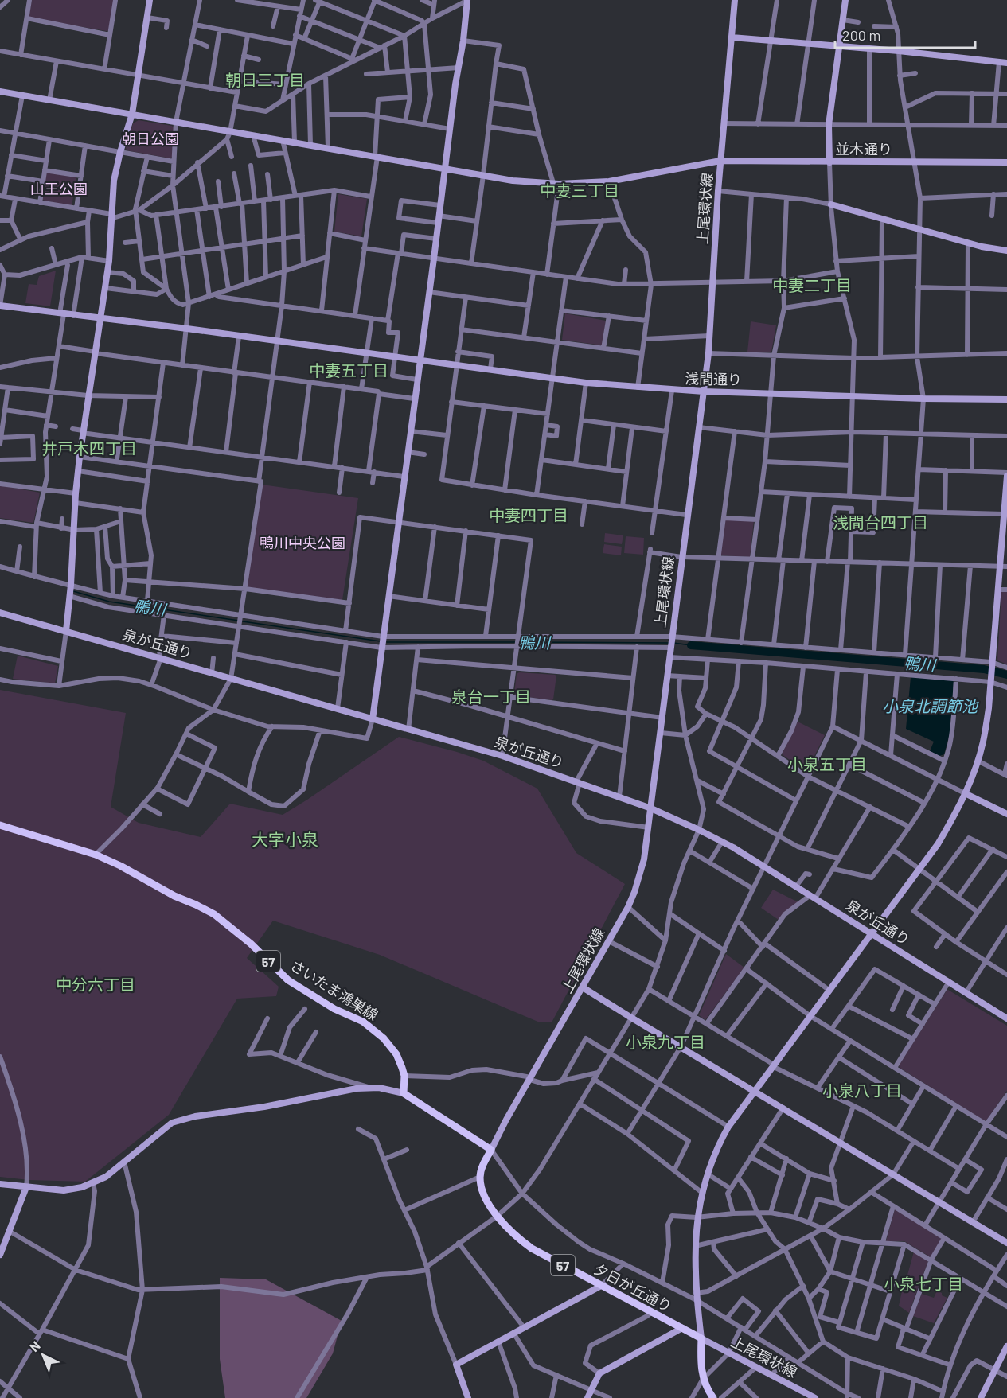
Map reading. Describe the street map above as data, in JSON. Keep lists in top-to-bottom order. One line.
{"streets":{"main road":["57","さいたま鴻巣線","夕日が丘通り"],"street":["並木通り","上尾環状線","浅間通り","泉が丘通り"]},"crossings":[["並木通り","上尾環状線"],["上尾環状線","浅間通り"],["上尾環状線","泉が丘通り"],["上尾環状線","夕日が丘通り"]],"districts":["朝日三丁目","中妻三丁目","中妻二丁目","中妻五丁目","井戸木四丁目","中妻四丁目","浅間台四丁目","泉台一丁目","小泉五丁目","大字小泉","中分六丁目","小泉九丁目","小泉八丁目","小泉七丁目"],"water":["鴨川","小泉北調節池"],"parks":["朝日公園","山王公園","鴨川中央公園"],"scale_bar":"200 m","north":"top left"}
